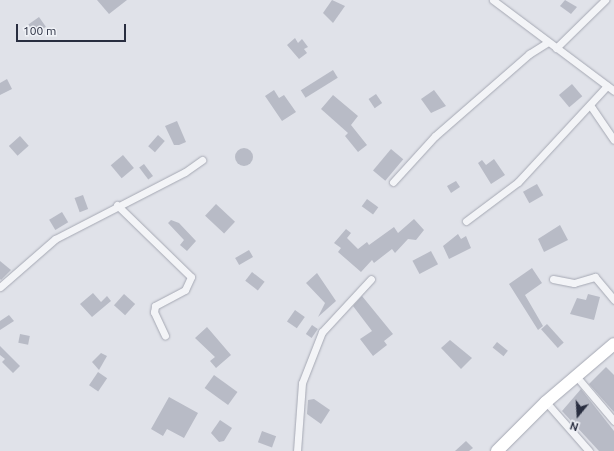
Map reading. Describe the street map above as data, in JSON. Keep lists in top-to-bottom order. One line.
{"scale_bar":"100 m","north":"bottom"}
